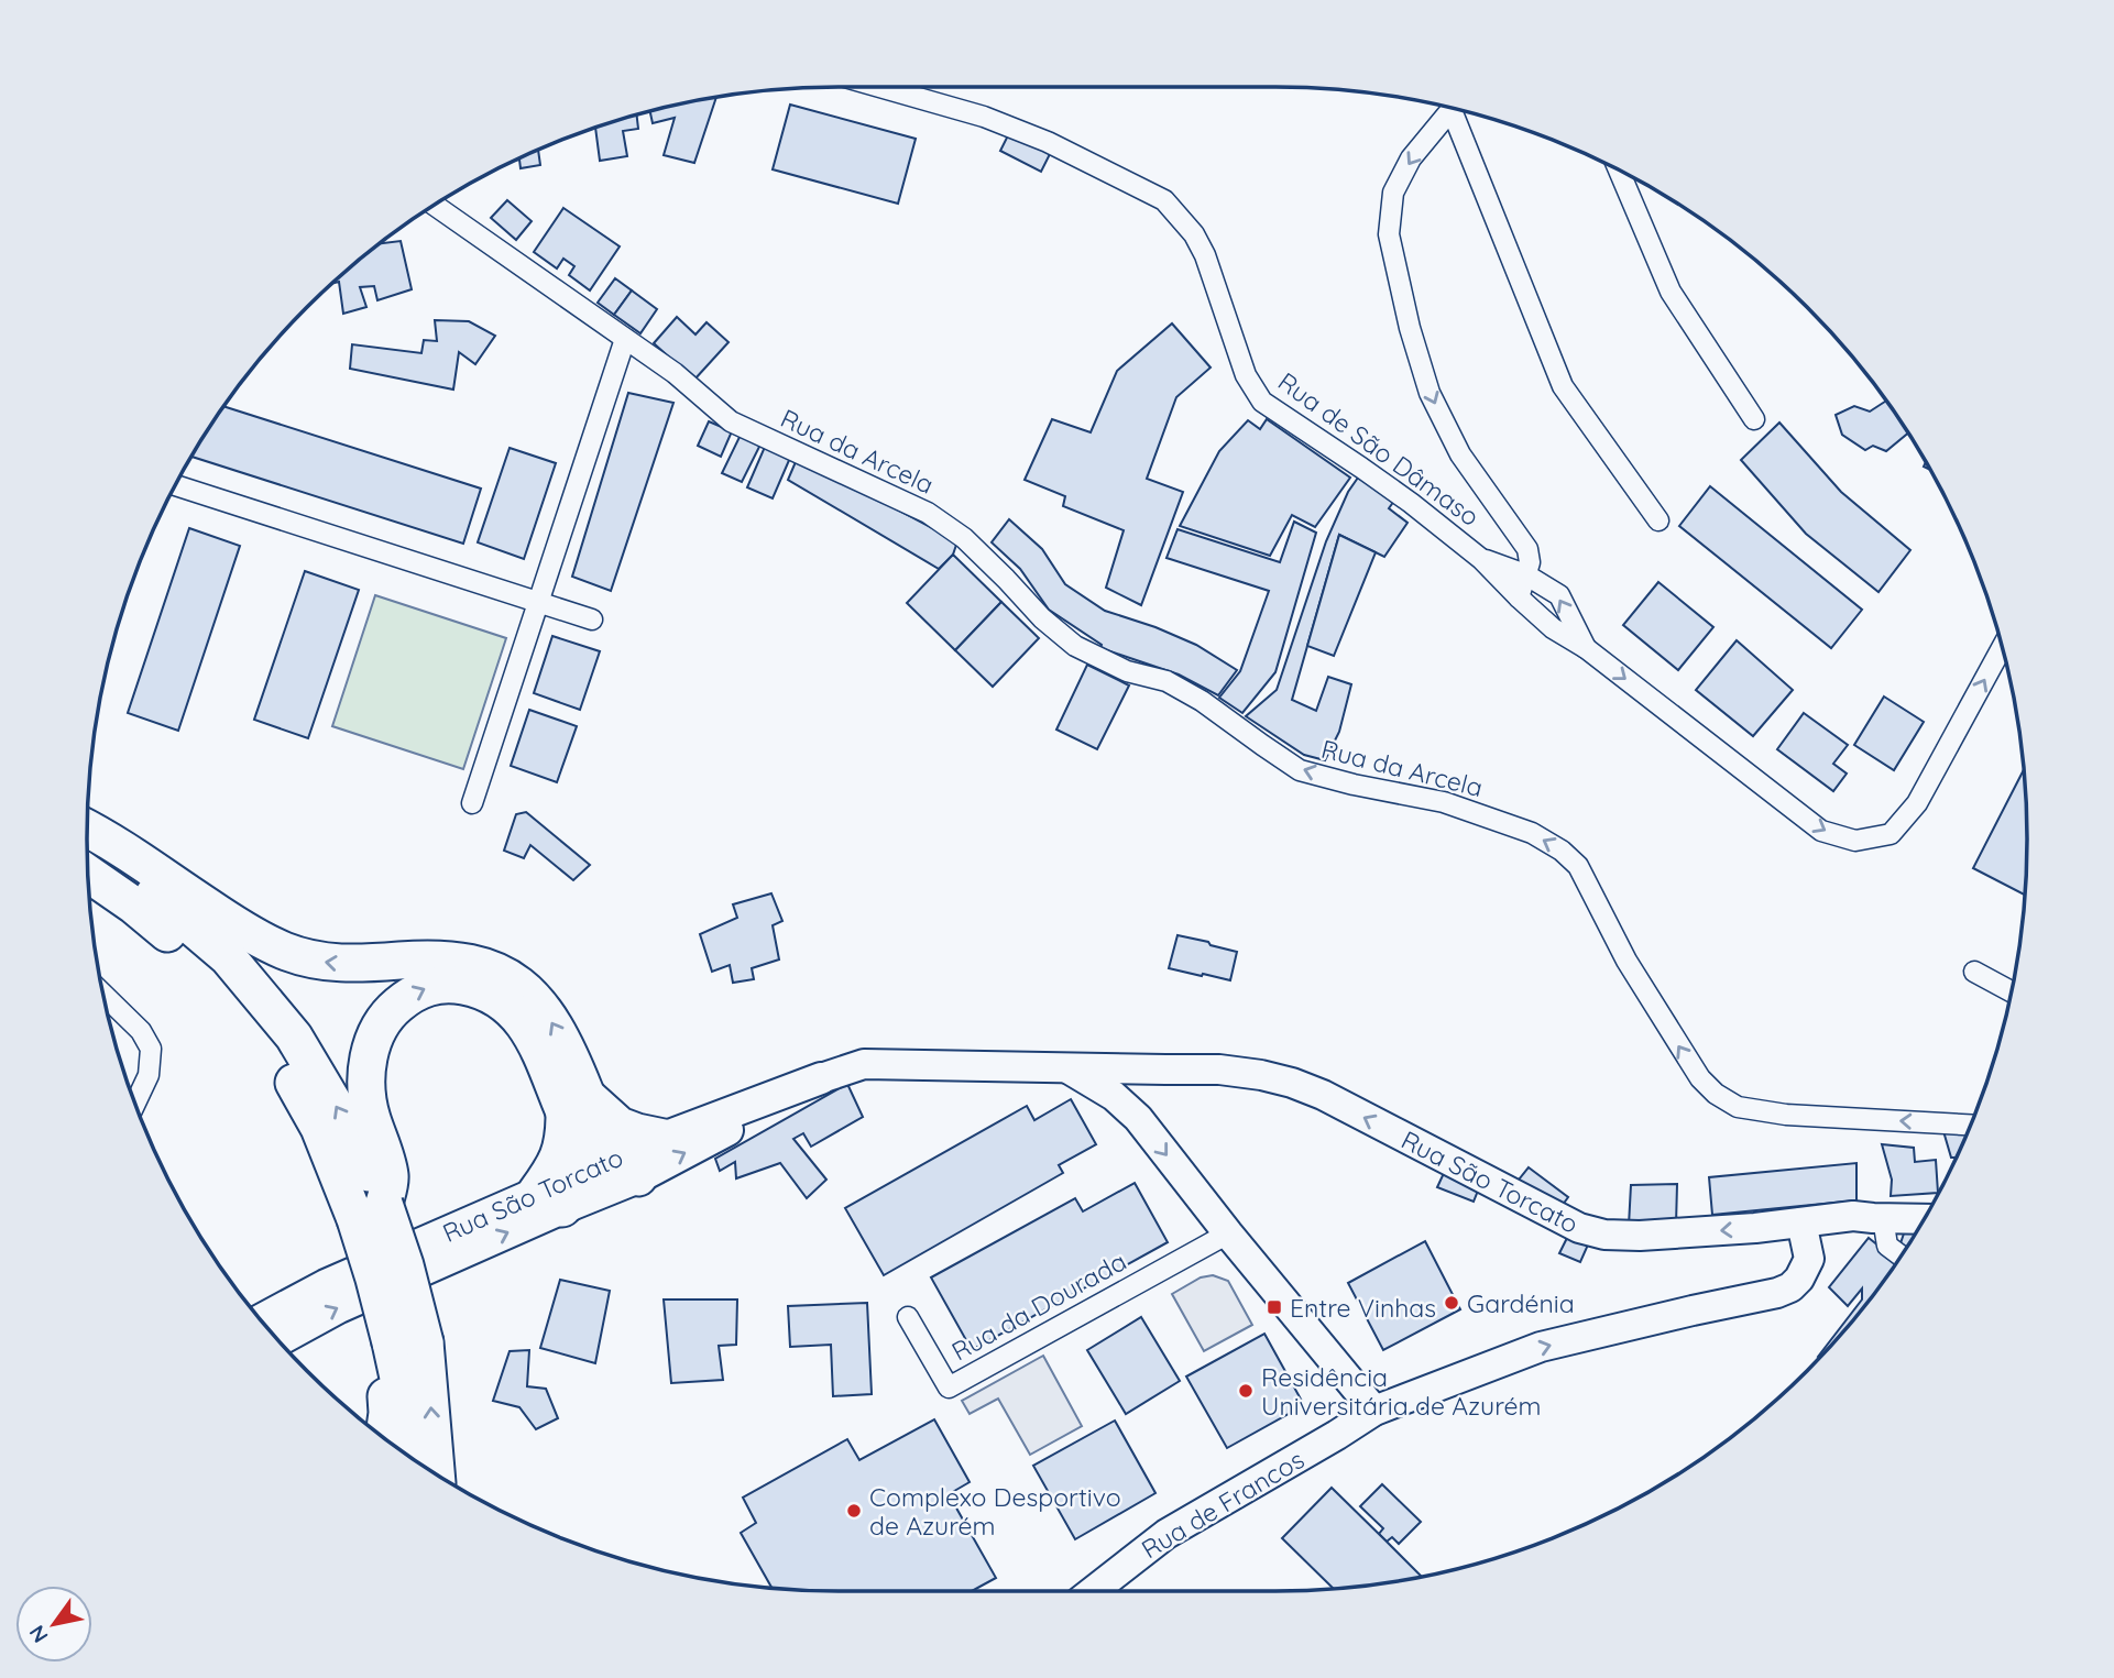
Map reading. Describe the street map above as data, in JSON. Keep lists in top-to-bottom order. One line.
{"streets":{"main road":["Rua São Torcato"],"street":["Rua de São Dâmaso","Rua da Arcela","Rua da Dourada","Rua de Francos"]},"crossings":[["Rua São Torcato","Rua de Francos"]],"one_way":["Rua da Arcela","Rua de Francos"],"places":{"other":["Gardénia","Residência Universitária de Azurém","Complexo Desportivo de Azurém"],"transit":["Entre Vinhas"]},"north":"bottom left"}
